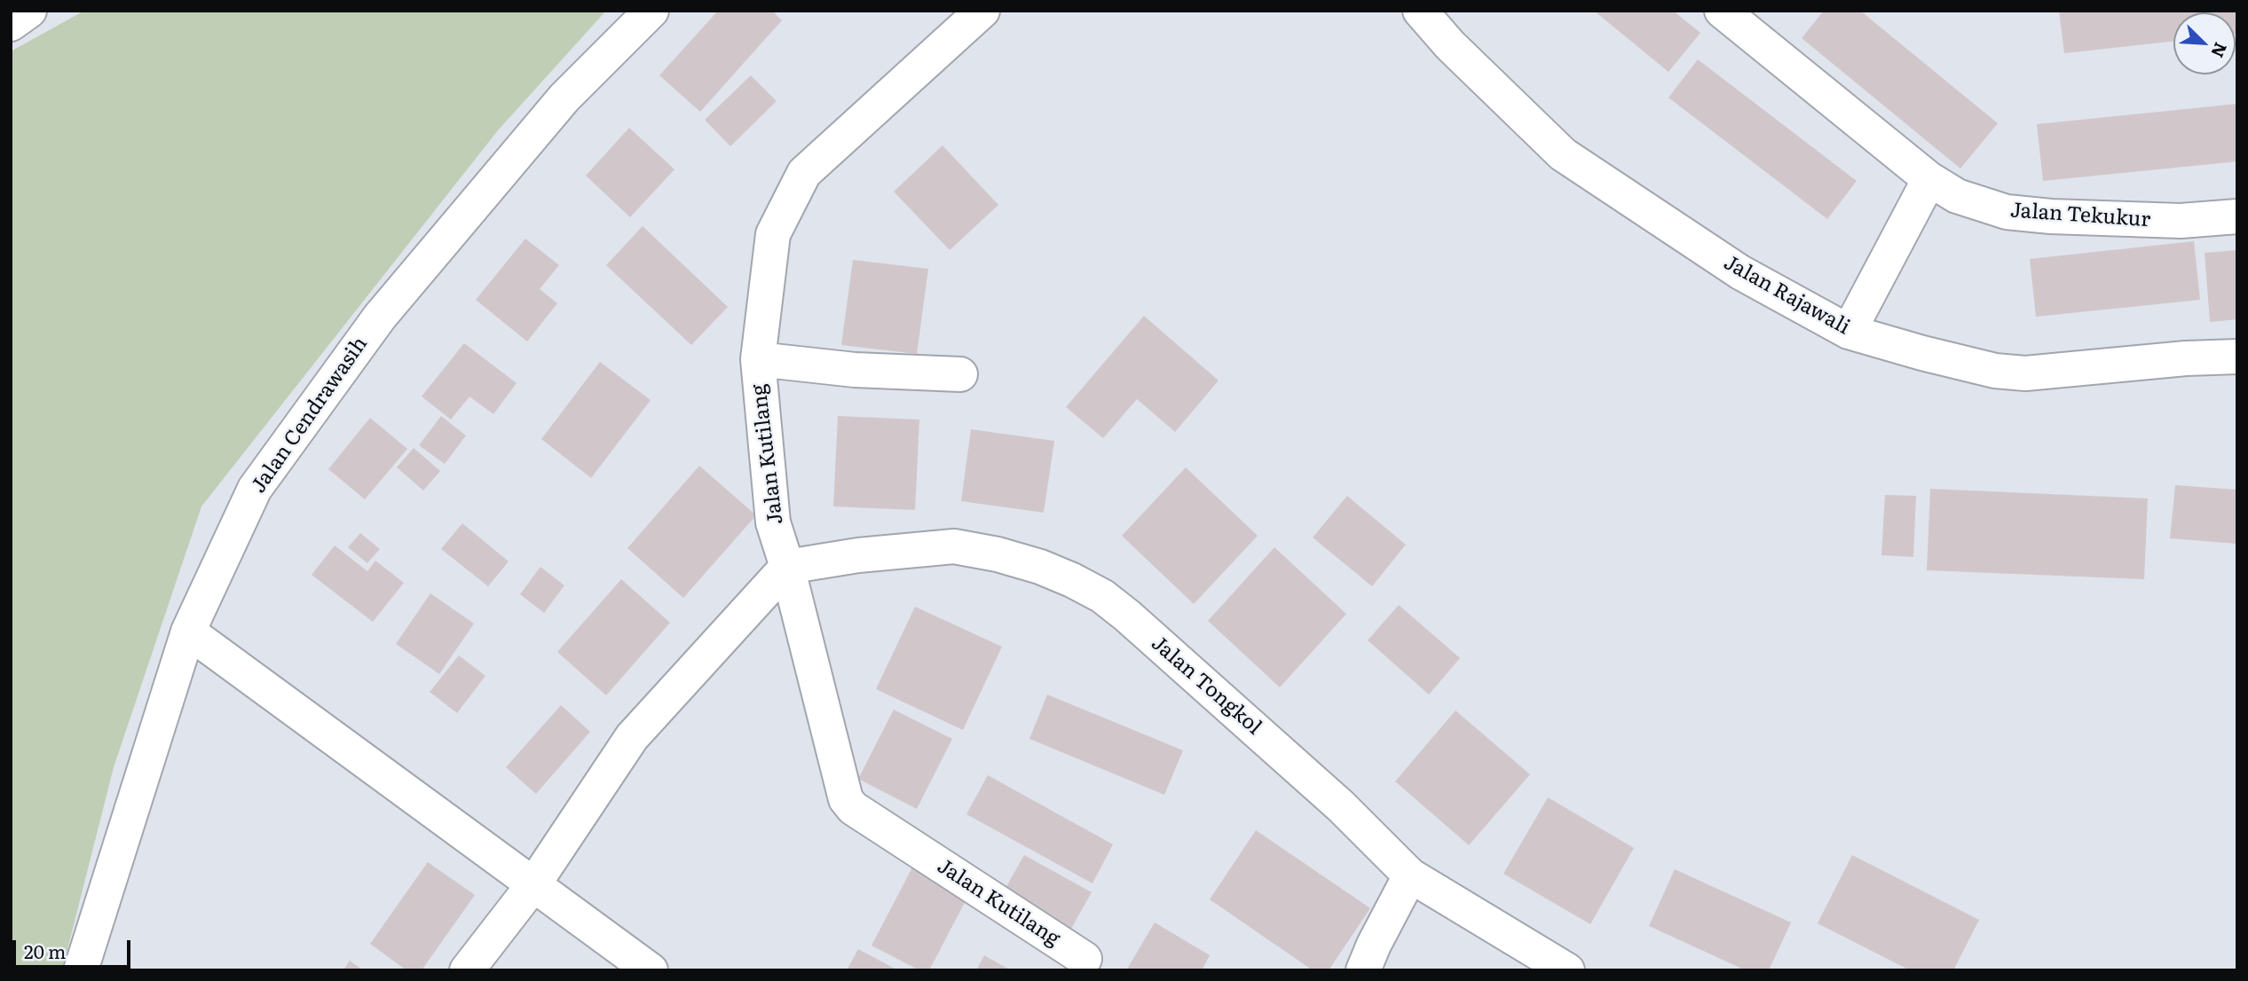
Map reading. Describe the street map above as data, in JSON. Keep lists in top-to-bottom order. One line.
{"streets":{"street":["Jalan Tekukur","Jalan Rajawali","Jalan Cendrawasih","Jalan Kutilang","Jalan Tongkol"]},"crossings":[["Jalan Kutilang","Jalan Tongkol"]],"scale_bar":"20 m","north":"bottom right"}
